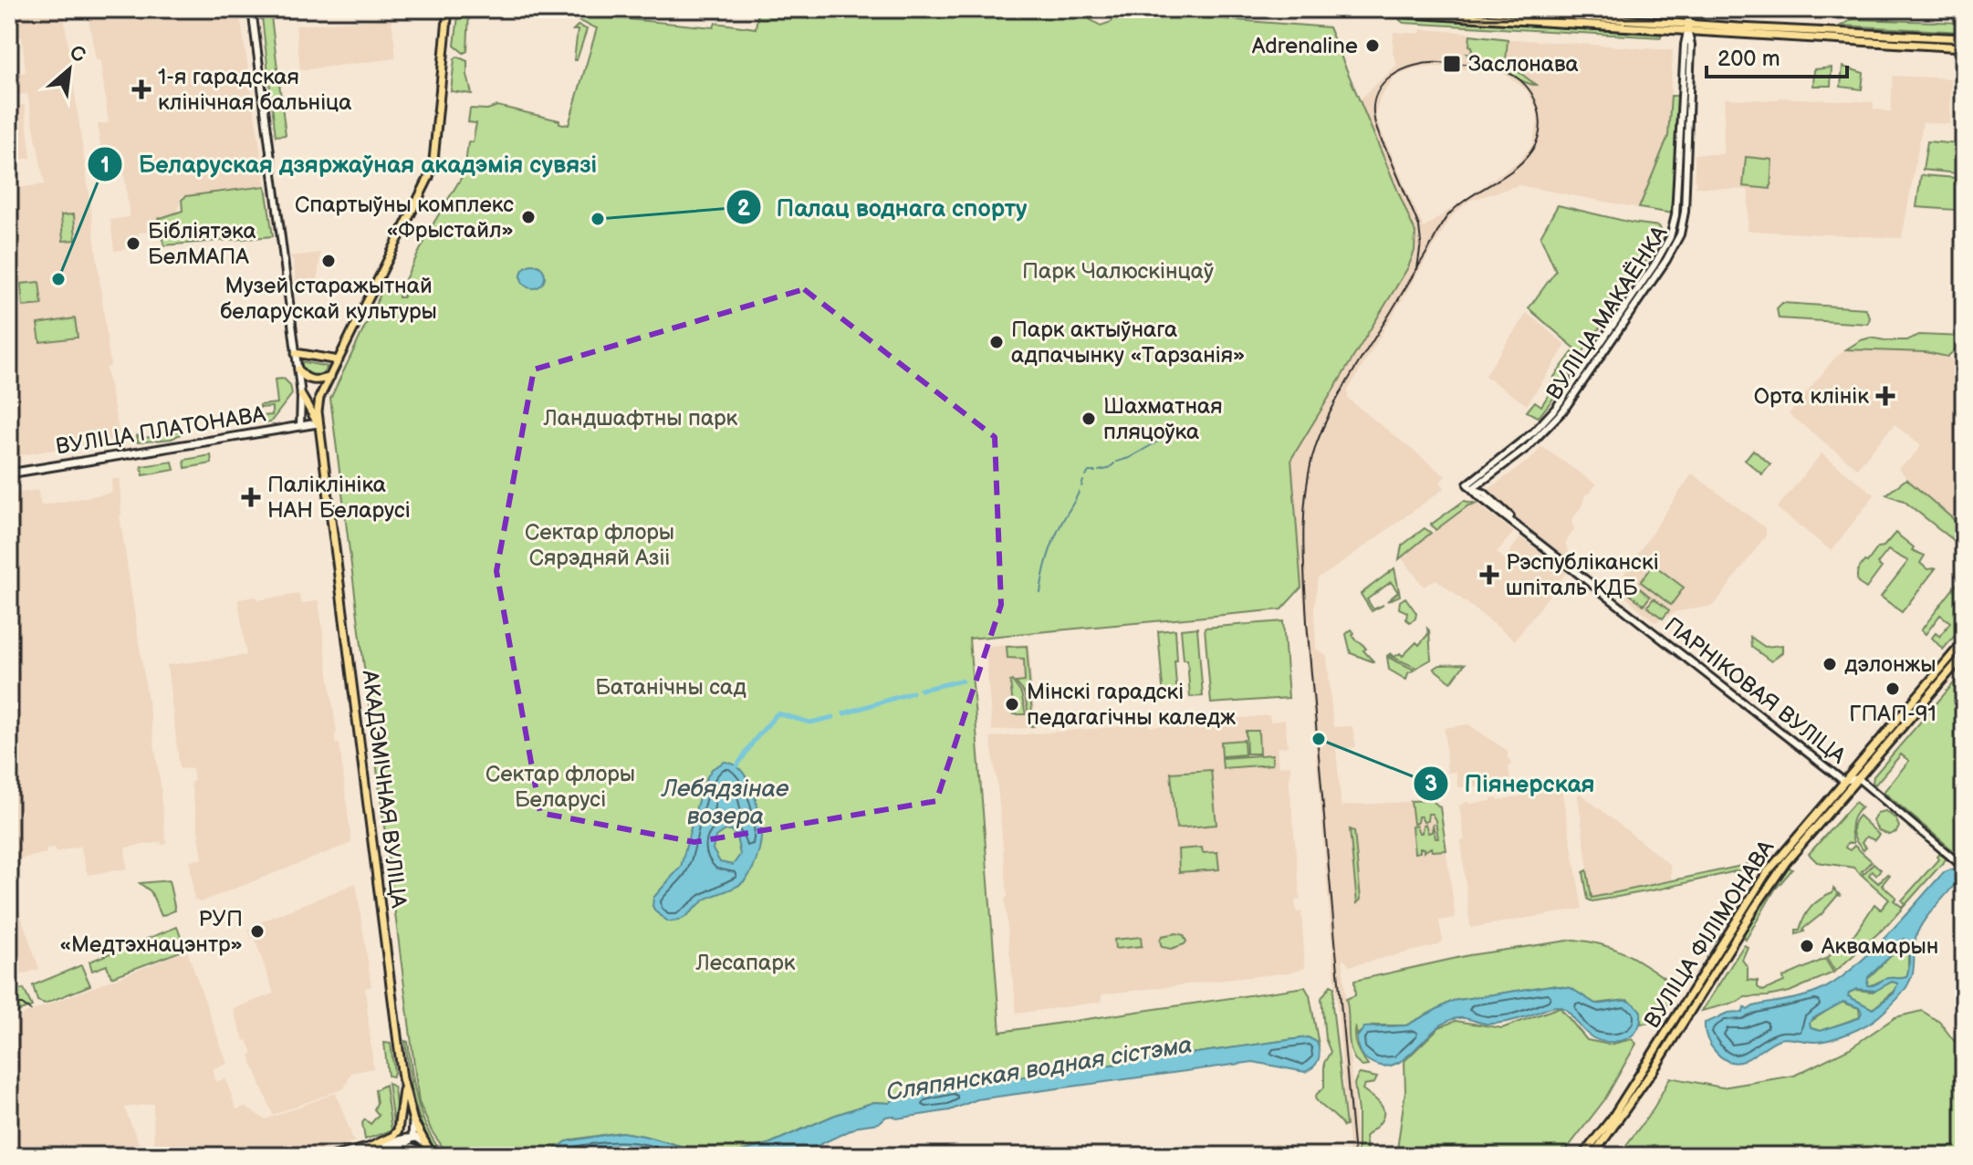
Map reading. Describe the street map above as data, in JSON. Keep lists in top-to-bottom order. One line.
{"streets":{"main road":["ВУЛІЦА ПЛАТОНАВА","АКАДЭМІЧНАЯ ВУЛІЦА","ВУЛІЦА ФІЛІМОНАВА"],"street":["ВУЛІЦА МАКАЁНКА","ПАРНІКОВАЯ ВУЛІЦА"]},"crossings":[["ВУЛІЦА МАКАЁНКА","ПАРНІКОВАЯ ВУЛІЦА"],["ВУЛІЦА ПЛАТОНАВА","АКАДЭМІЧНАЯ ВУЛІЦА"],["ПАРНІКОВАЯ ВУЛІЦА","ВУЛІЦА ФІЛІМОНАВА"]],"water":["Лебядзінае возера","Сляпянская водная сістэма"],"parks":["Парк Чалюскінцаў","Ландшафтны парк","Сектар флоры Сярэдняй Азіі","Батанічны сад","Сектар флоры Беларусі","Лесапарк"],"places":{"other":["Adrenaline","Спартыўны комплекс «Фрыстайл»","Палац воднага спорту","Бібліятэка БелМАПА","Музей старажытнай беларускай культуры","Беларуская дзяржаўная акадэмія сувязі","Парк актыўнага адпачынку «Тарзанія»","Шахматная пляцоўка","дэлонжы","ГПАП-91","Мінскі гарадскі педагагічны каледж","Піянерская","РУП «Медтэхнацэнтр»","Аквамарын"],"transit":["Заслонава"],"health":["1-я гарадская клінічная бальніца","Орта клінік","Паліклініка НАН Беларусі","Рэспубліканскі шпіталь КДБ"]},"scale_bar":"200 m","north":"top right"}
